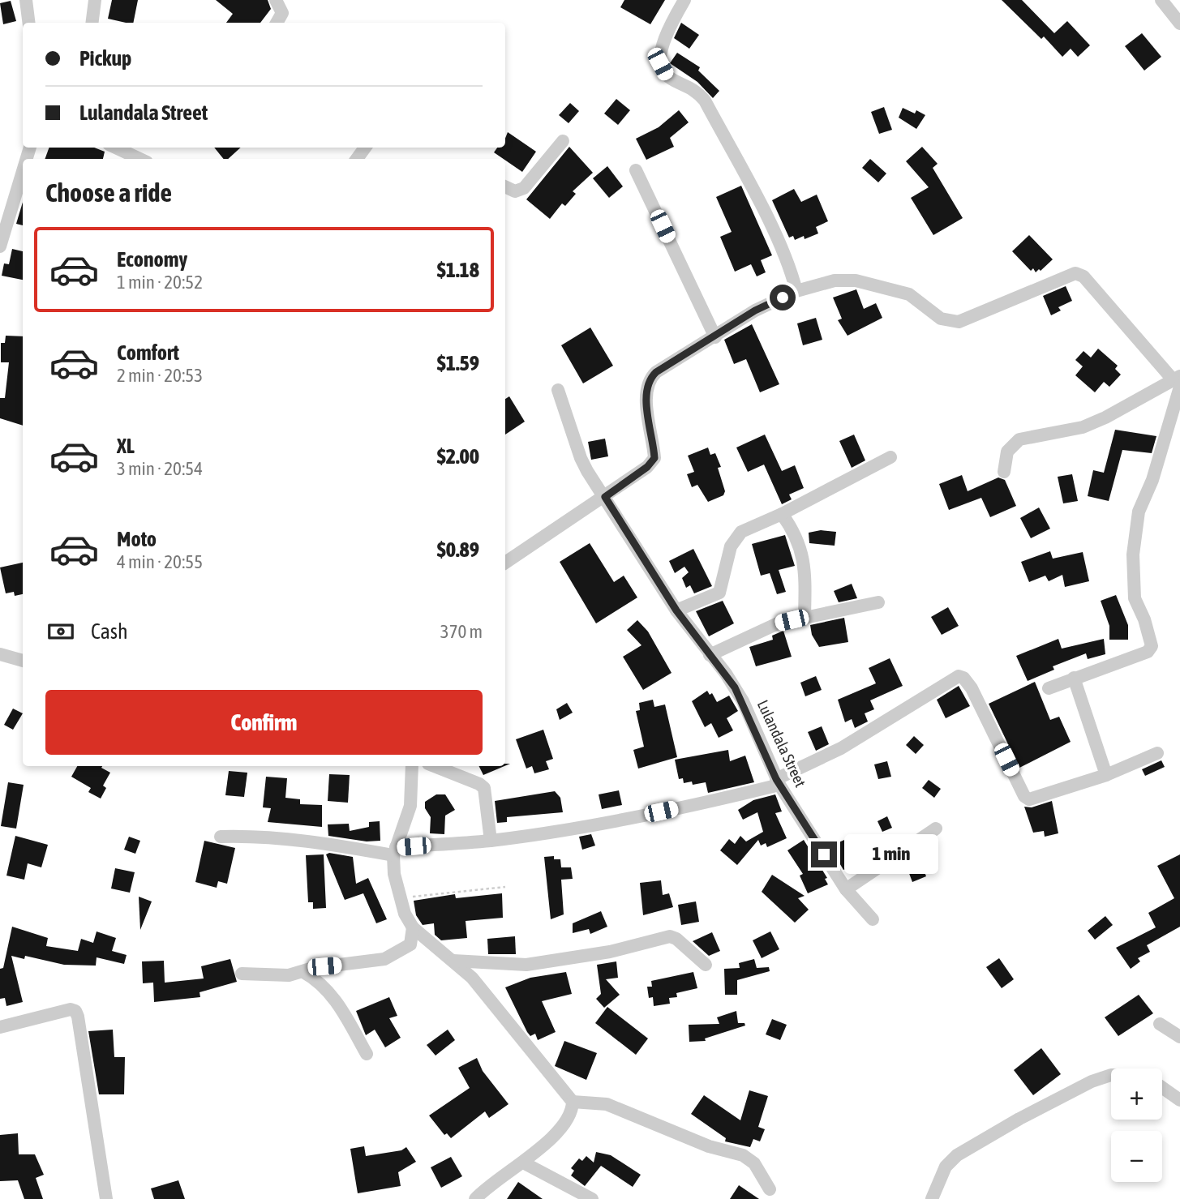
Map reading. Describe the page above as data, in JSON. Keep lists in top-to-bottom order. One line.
{"streets":{"street":["Lulandala Street"]},"page":{"banner":["Pickup","Lulandala Street"],"heading":"Choose a ride","list":[{"name":"Economy","note":"1 min · 20:52","value":"$1.18"},{"name":"Comfort","note":"2 min · 20:53","value":"$1.59"},{"name":"XL","note":"3 min · 20:54","value":"$2.00"},{"name":"Moto","note":"4 min · 20:55","value":"$0.89"}],"pay":["Cash","370 m"],"buttons":"Confirm","bubble":"1 min","map_buttons":["+","−"]}}
